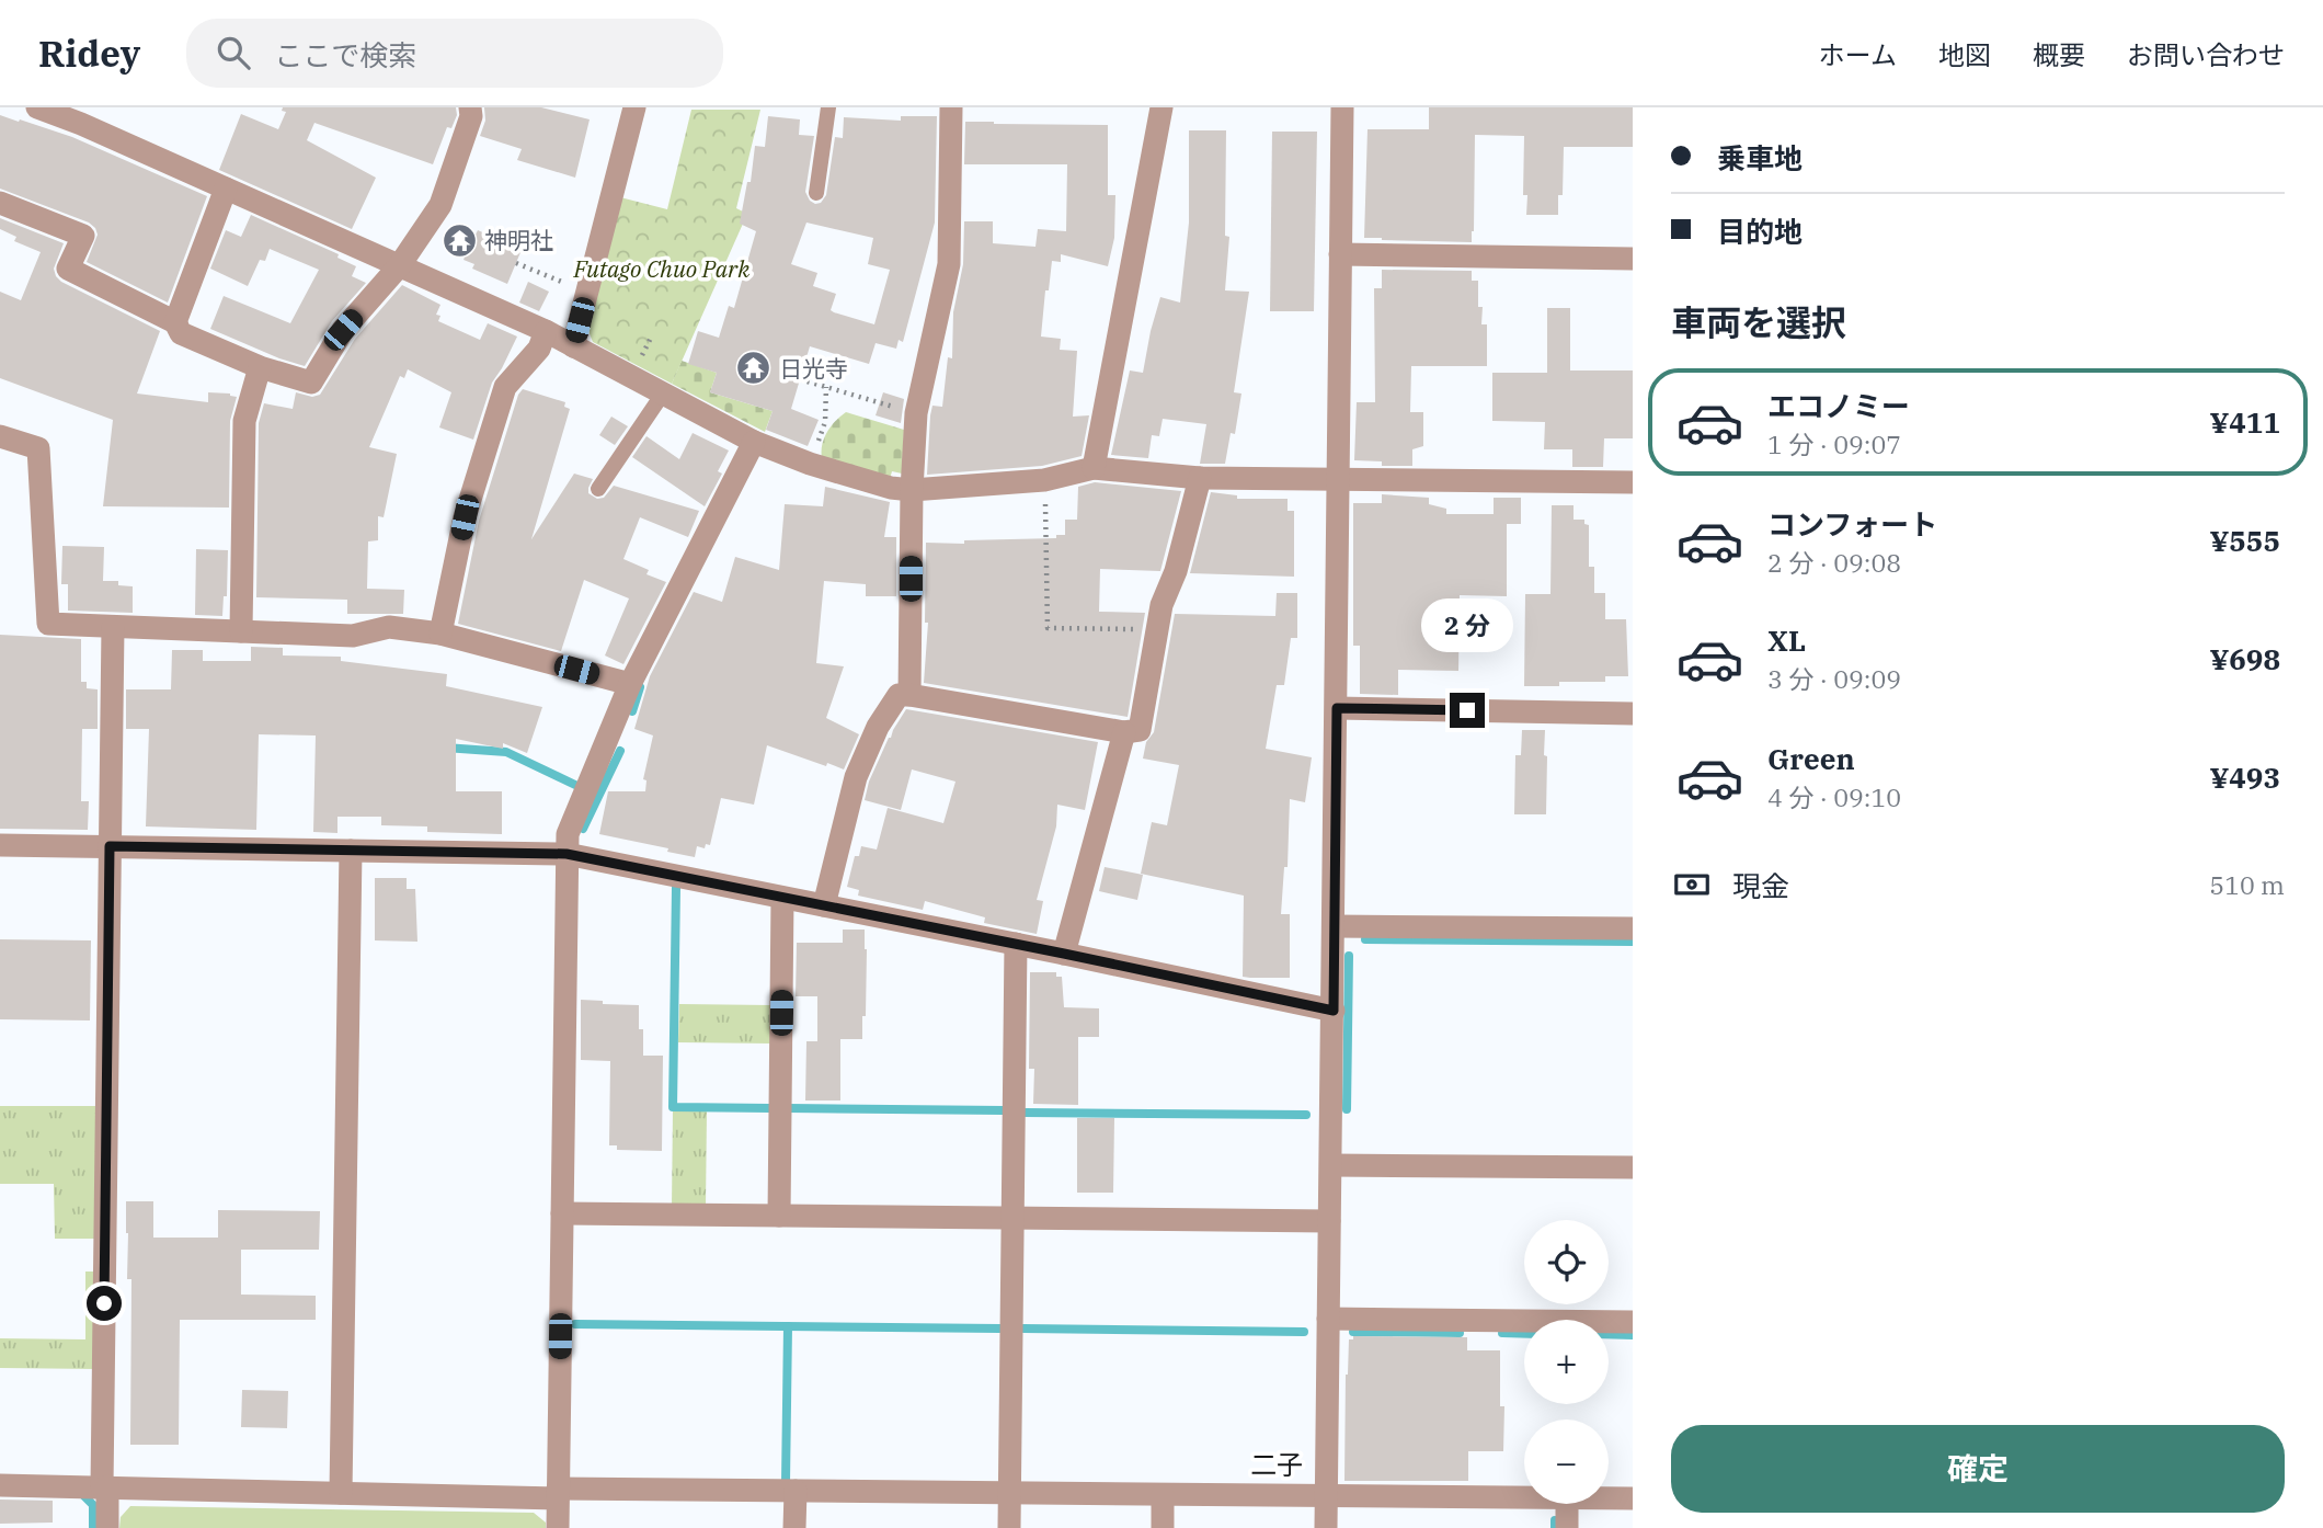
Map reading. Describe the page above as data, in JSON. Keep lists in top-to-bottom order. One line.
{"districts":["二子"],"parks":["Futago Chuo Park"],"places":{"temple":["神明社","日光寺"]},"page":{"header":"Ridey","search":"ここで検索","nav":["ホーム","地図","概要","お問い合わせ"],"banner":["乗車地","目的地"],"heading":"車両を選択","list":[{"name":"エコノミー","note":"1 分 · 09:07","value":"¥411"},{"name":"コンフォート","note":"2 分 · 09:08","value":"¥555"},{"name":"XL","note":"3 分 · 09:09","value":"¥698"},{"name":"Green","note":"4 分 · 09:10","value":"¥493"}],"bubble":"2 分","pay":["現金","510 m"],"map_buttons":["+","−"],"buttons":"確定"}}
